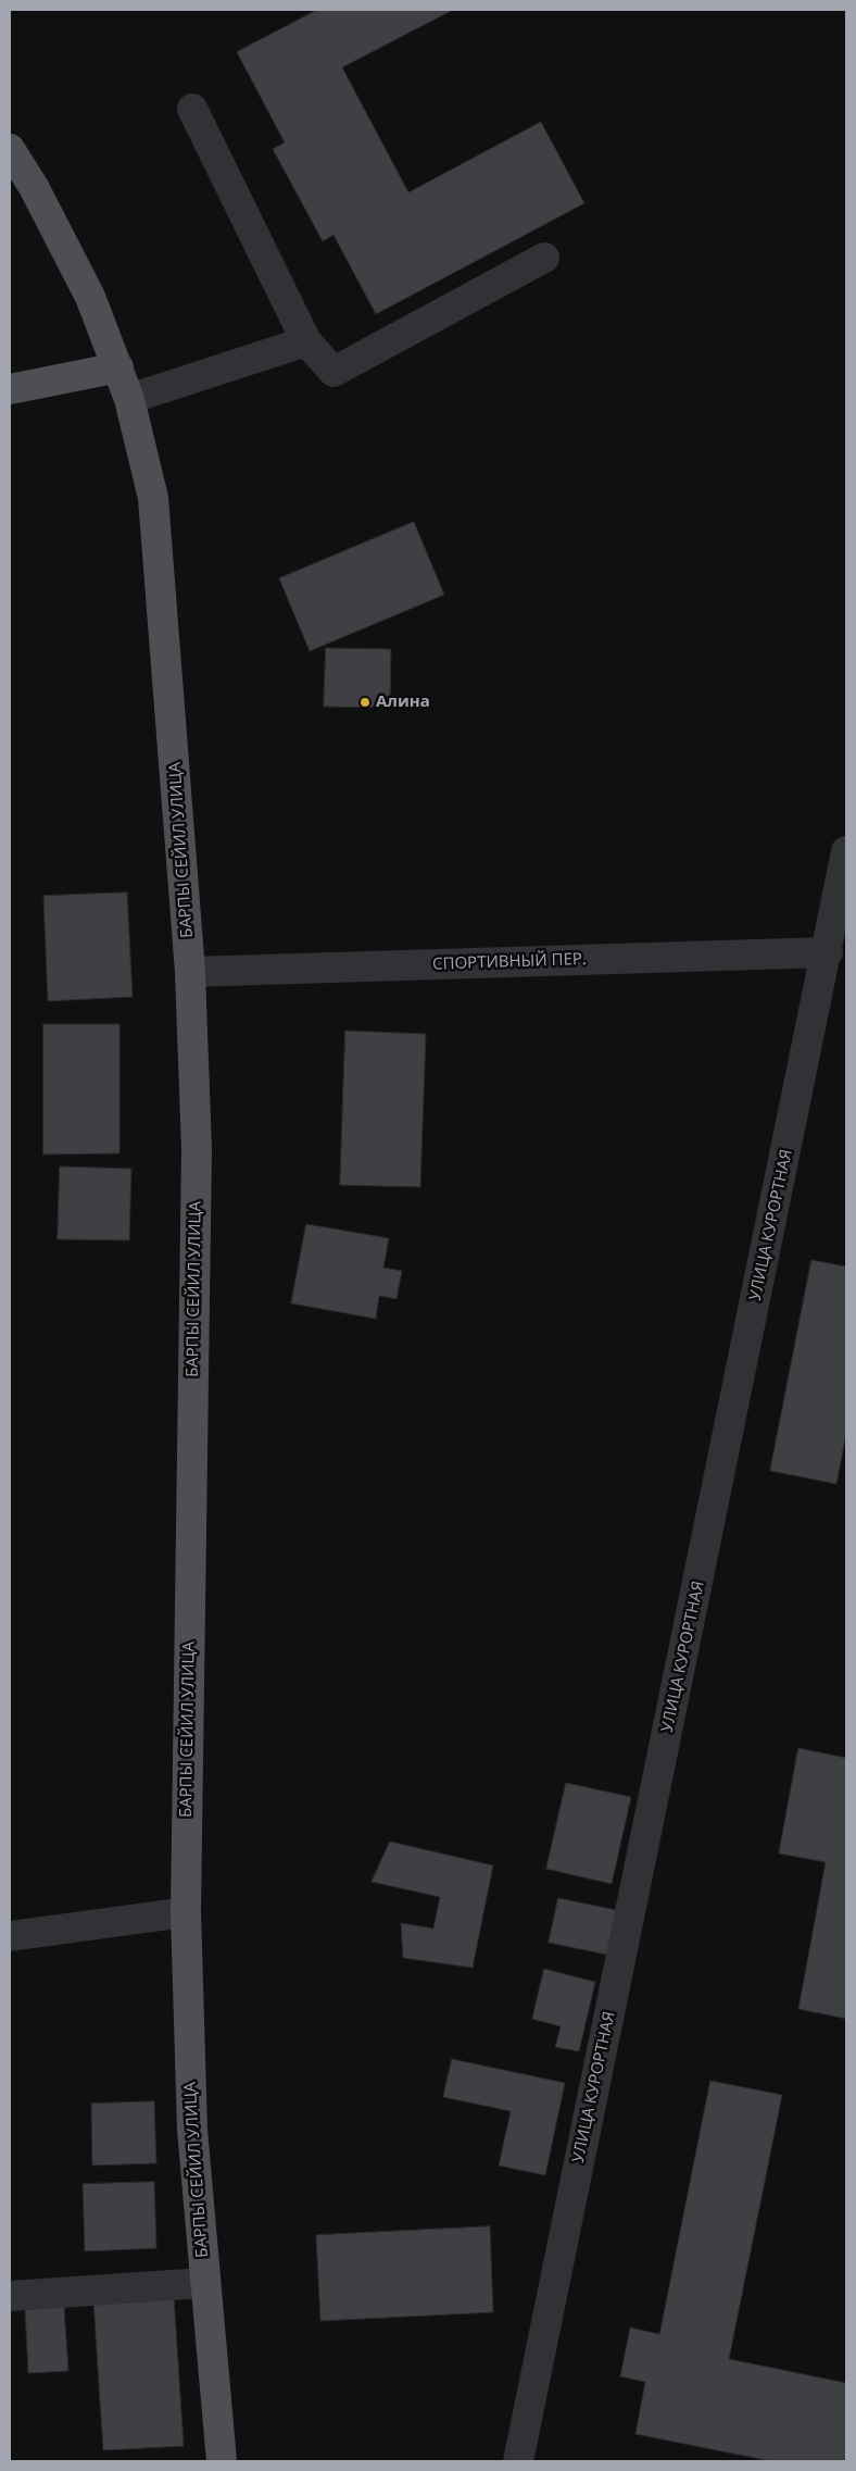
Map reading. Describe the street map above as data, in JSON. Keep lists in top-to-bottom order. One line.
{"streets":{"main road":["БАРПЫ СЕЙИЛ УЛИЦА"],"street":["СПОРТИВНЫЙ ПЕР.","УЛИЦА КУРОРТНАЯ"]},"crossings":[["БАРПЫ СЕЙИЛ УЛИЦА","СПОРТИВНЫЙ ПЕР."],["СПОРТИВНЫЙ ПЕР.","УЛИЦА КУРОРТНАЯ"]],"places":["Алина"]}
